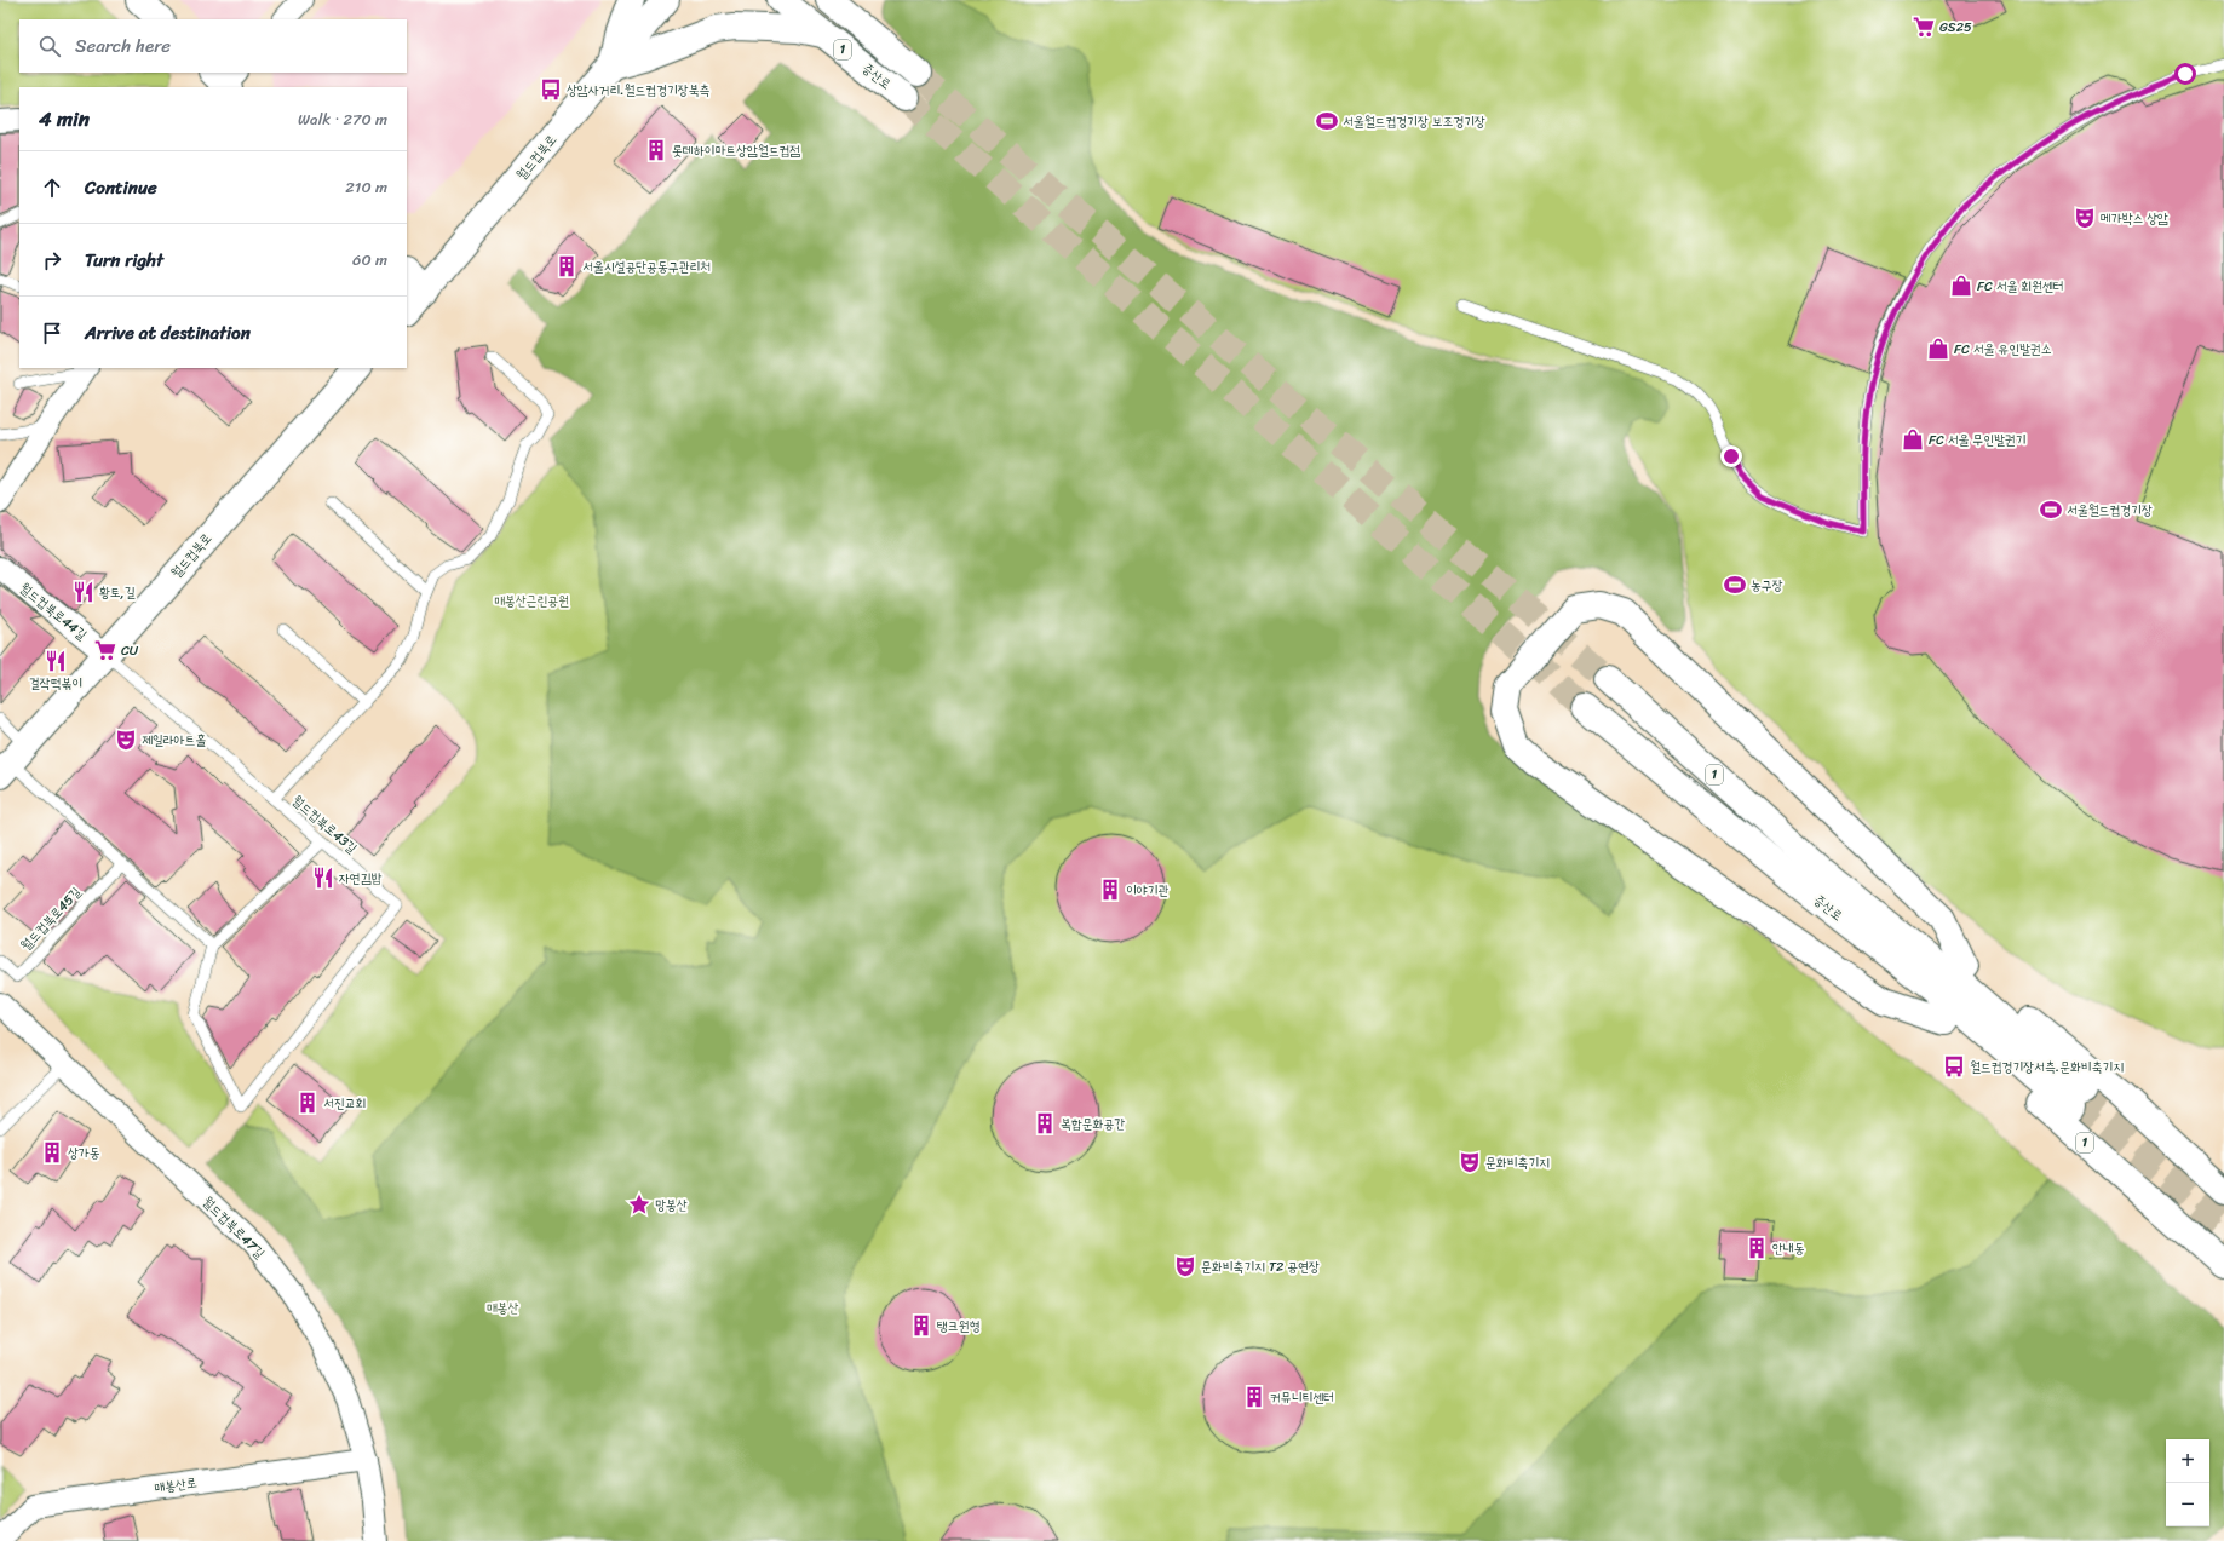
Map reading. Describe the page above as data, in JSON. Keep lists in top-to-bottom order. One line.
{"streets":{"main road":["1","증산로","월드컵북로"],"street":["월드컵북로44길","월드컵북로47길","매봉산로"],"lane":["월드컵북로43길","월드컵북로45길"]},"crossings":[["1","증산로"],["월드컵북로","월드컵북로44길"],["월드컵북로","월드컵북로43길"],["월드컵북로44길","월드컵북로43길"],["월드컵북로47길","매봉산로"]],"parks":["매봉산근린공원","매봉산"],"places":{"supermarket":["GS25","CU"],"bus stop":["상암사거리.월드컵경기장북측","월드컵경기장서측.문화비축기지"],"sports":["서울월드컵경기장 보조경기장","서울월드컵경기장","농구장"],"building":["롯데하이마트상암월드컵점","서울시설공단공동구관리처","이야기관","서진교회","복합문화공간","상가동","안내동","탱크원형","커뮤니티센터"],"theatre":["메가박스 상암","제일라아트홀","문화비축기지","문화비축기지 T2 공연장"],"shop":["FC 서울 회원센터","FC 서울 유인발권소","FC 서울 무인발권기"],"restaurant":["황토,길","걸작떡볶이","자연김밥"],"place":["망봉산"]},"page":{"search":"Search here","heading":["4 min","Walk · 270 m"],"list":[["Continue","210 m"],["Turn right","60 m"],"Arrive at destination"],"map_buttons":["+","−"]}}
